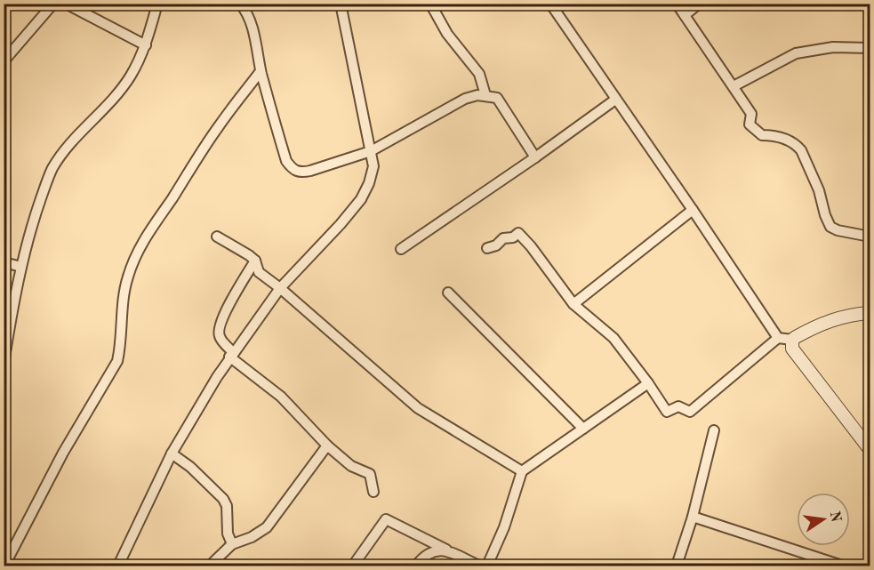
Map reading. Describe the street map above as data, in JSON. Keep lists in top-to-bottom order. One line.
{"north":"right"}
